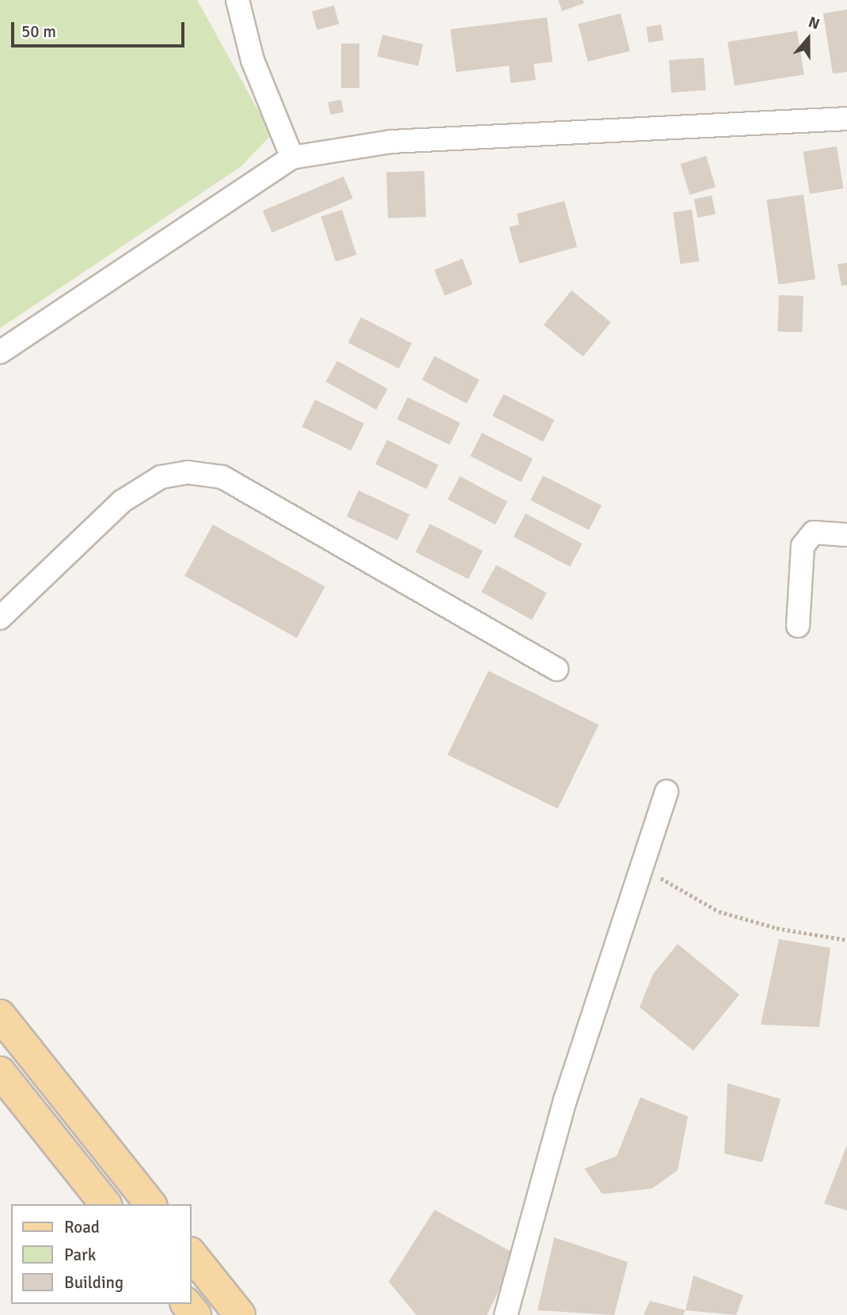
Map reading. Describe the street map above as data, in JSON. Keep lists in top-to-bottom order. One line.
{"legend":["Road","Park","Building"],"scale_bar":"50 m","north":"top"}
